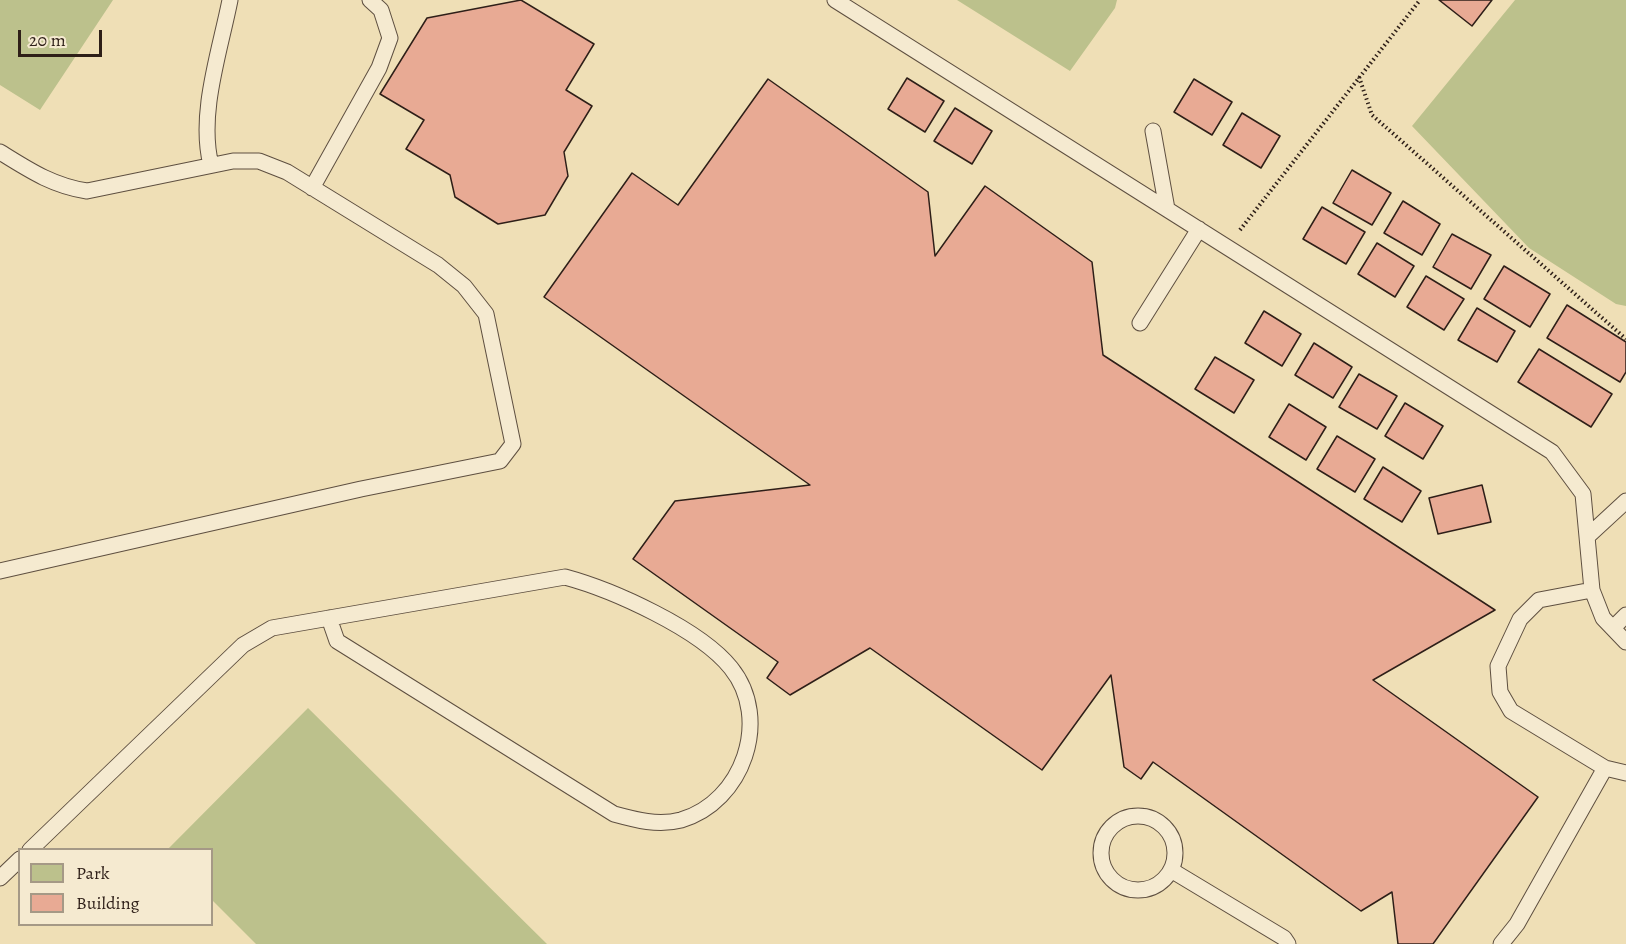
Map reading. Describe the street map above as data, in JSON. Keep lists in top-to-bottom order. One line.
{"legend":["Park","Building"],"scale_bar":"20 m"}
